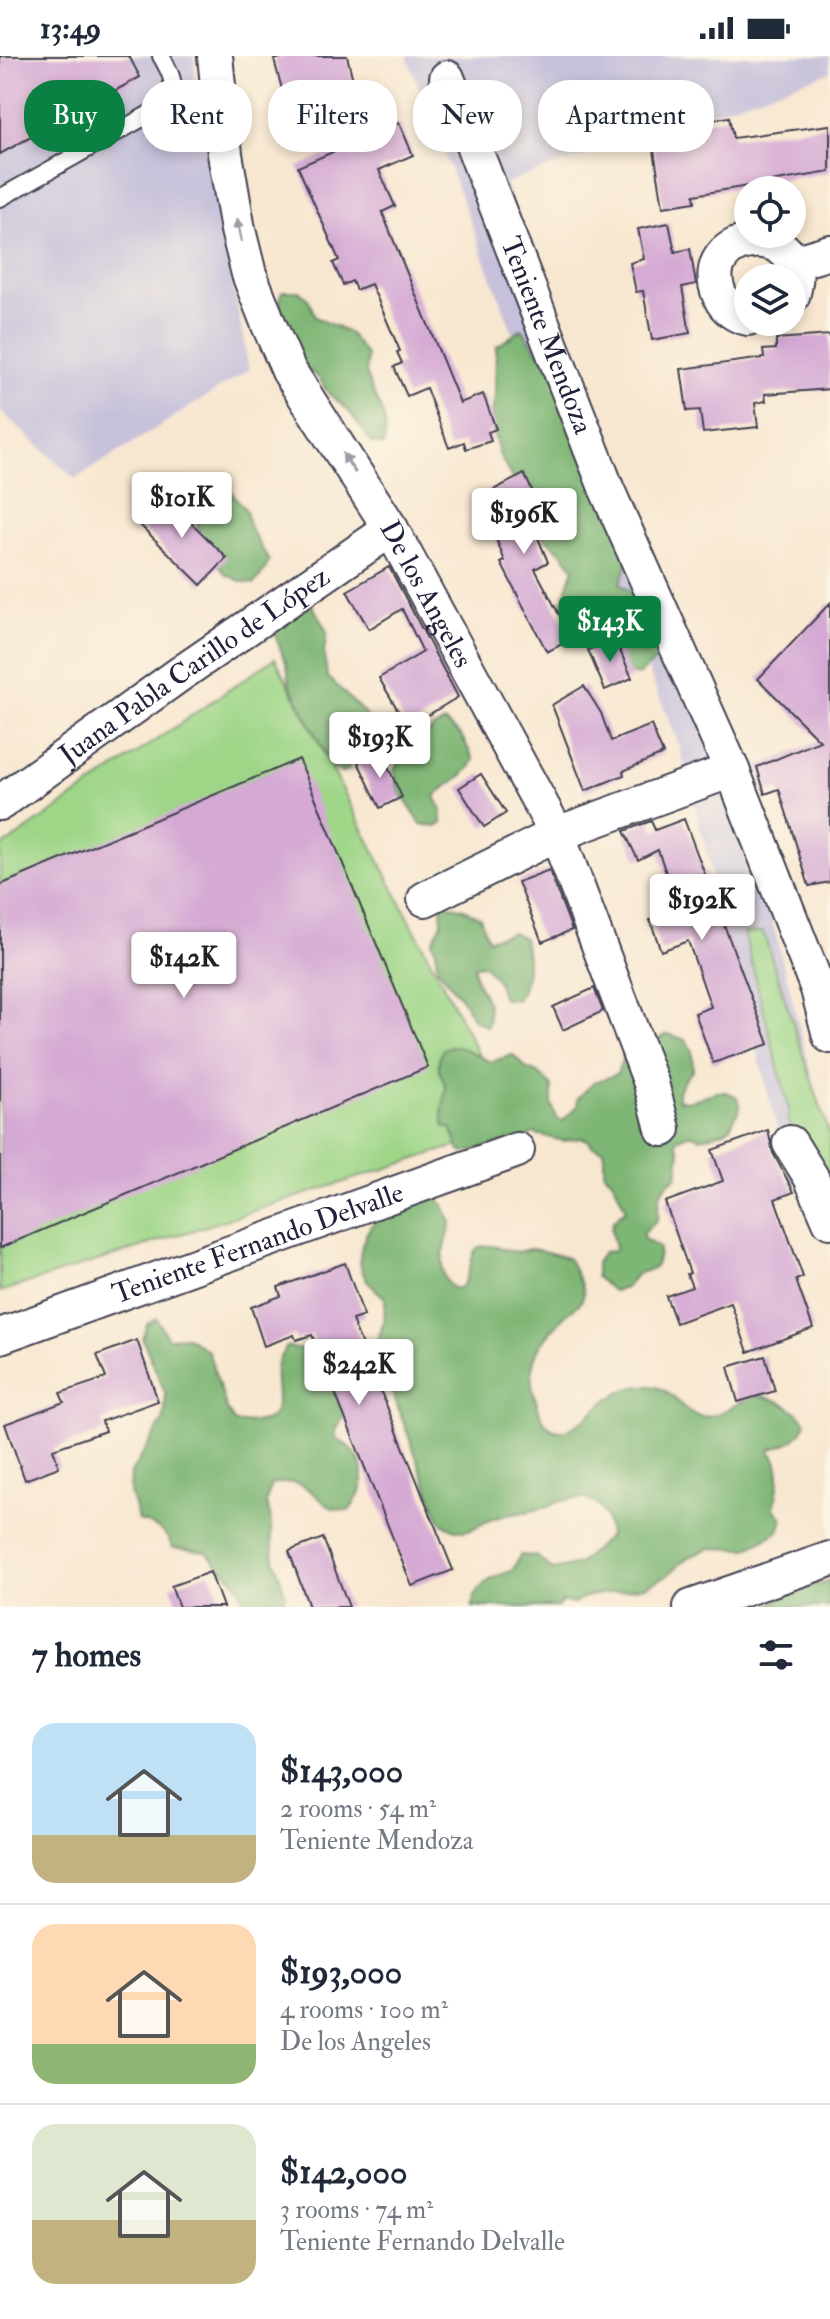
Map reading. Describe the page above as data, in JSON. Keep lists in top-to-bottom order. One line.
{"streets":{"street":["Teniente Mendoza","De los Angeles","Juana Pabla Carillo de López","Teniente Fernando Delvalle"]},"crossings":[["De los Angeles","Juana Pabla Carillo de López"]],"one_way":["De los Angeles"],"page":{"status":"13:49","chip":["Buy","Rent","Filters","New","Apartment"],"price":["$101K","$196K","$143K","$193K","$192K","$142K","$242K"],"heading":"7 homes","list":[{"name":"$143,000","note":"2 rooms · 54 m² · Teniente Mendoza"},{"name":"$193,000","note":"4 rooms · 100 m² · De los Angeles"},{"name":"$142,000","note":"3 rooms · 74 m² · Teniente Fernando Delvalle"}]}}
